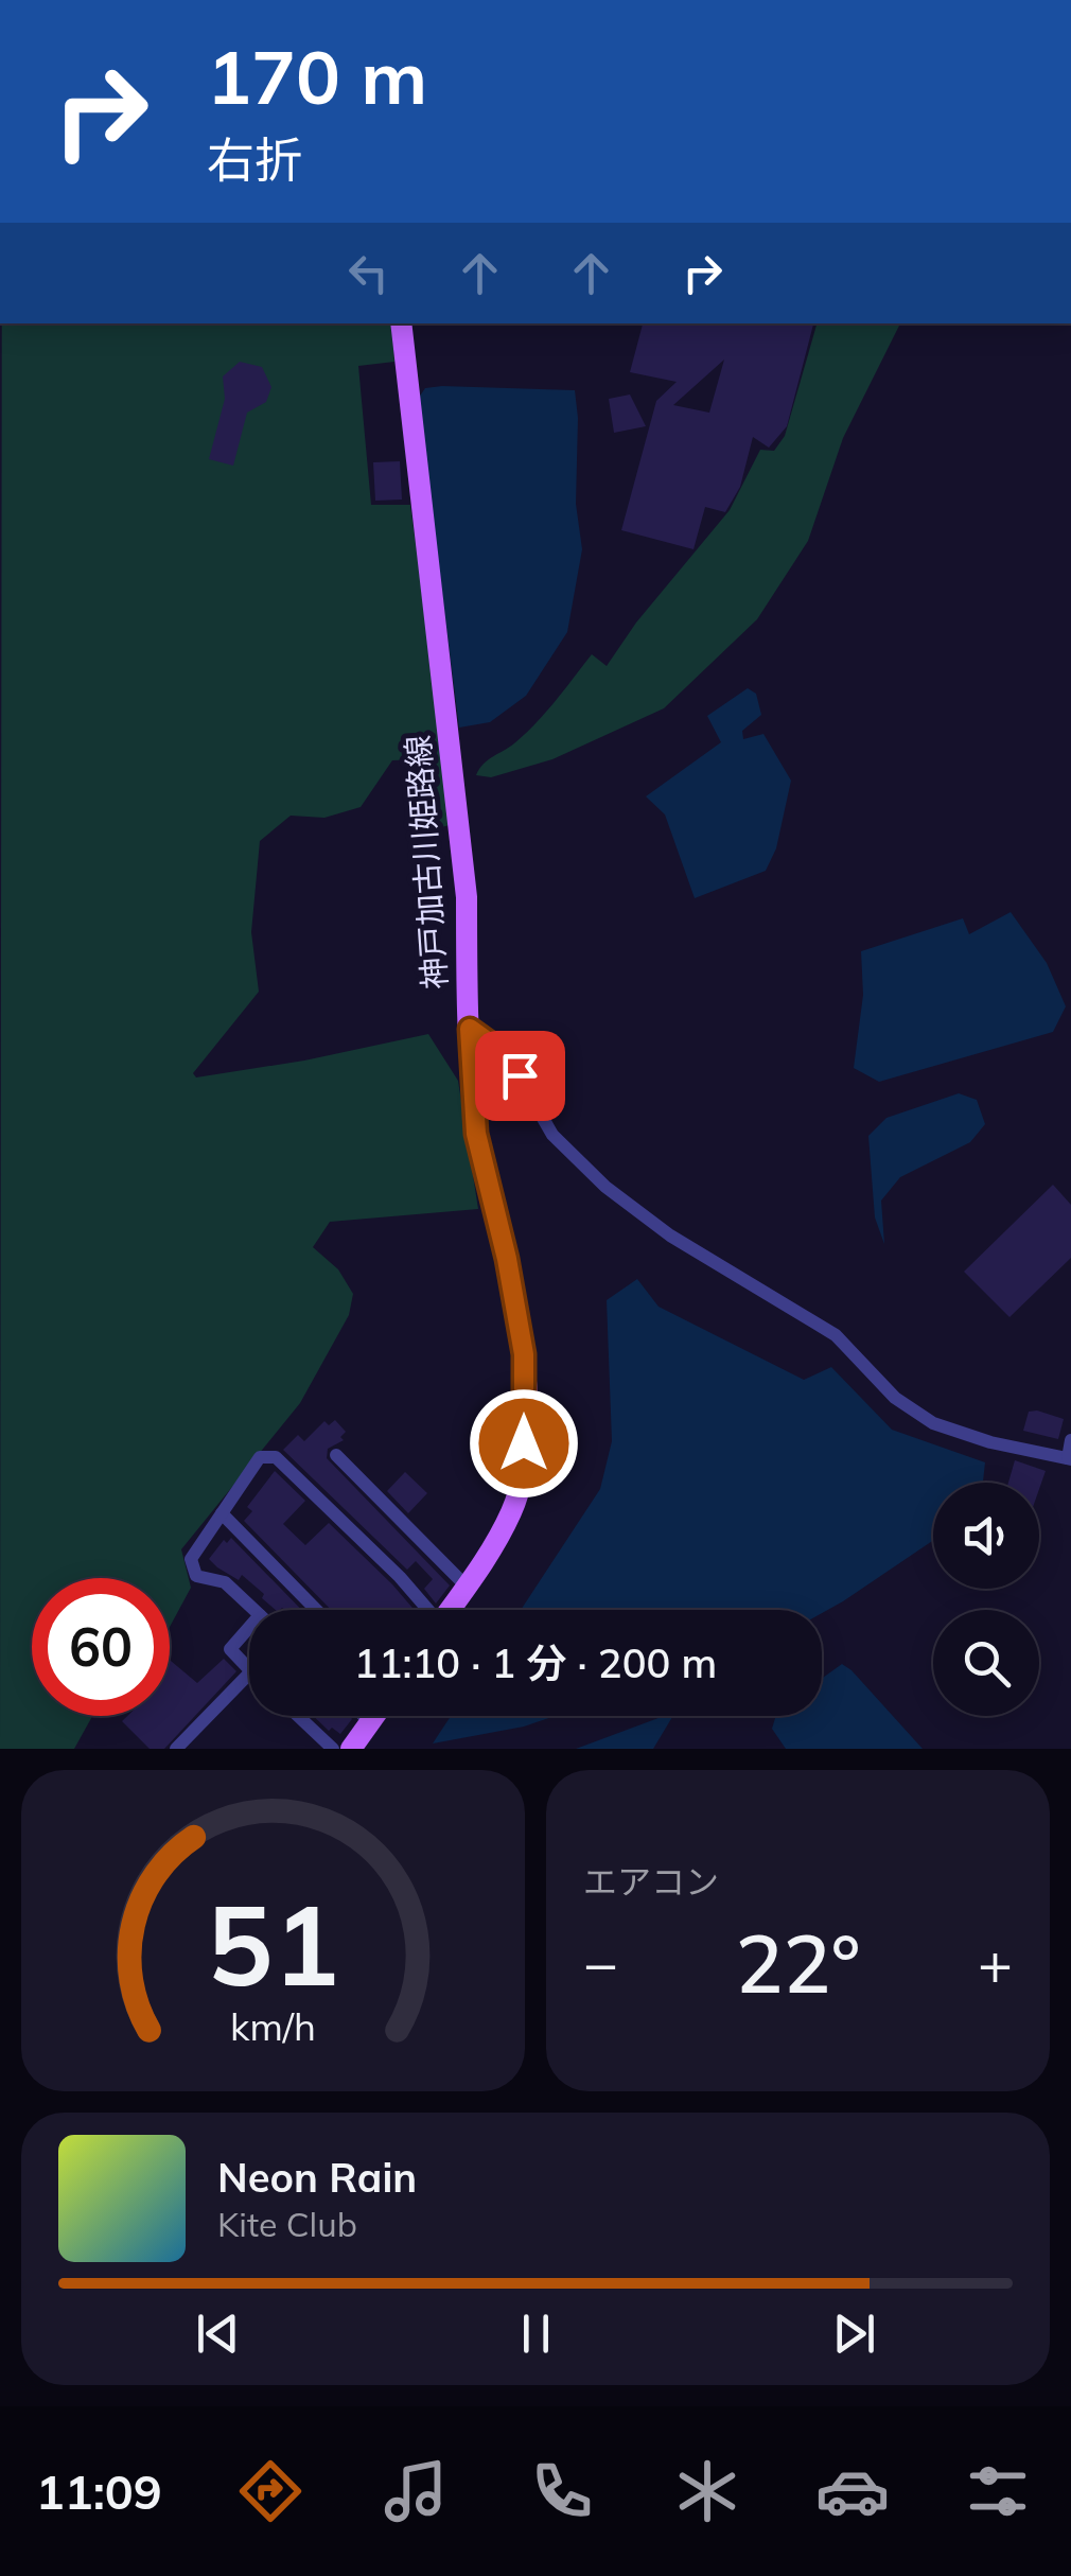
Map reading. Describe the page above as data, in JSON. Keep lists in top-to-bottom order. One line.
{"streets":{"main road":["神戸加古川姫路線"]},"page":{"turn":["170 m","右折"],"limit":"60","trip":"11:10 · 1 分 · 200 m","tile":"エアコン","heat":["−","22°","+"],"song":["Neon Rain","Kite Club"],"tabs":"11:09","gauge":["51","km/h"]}}
